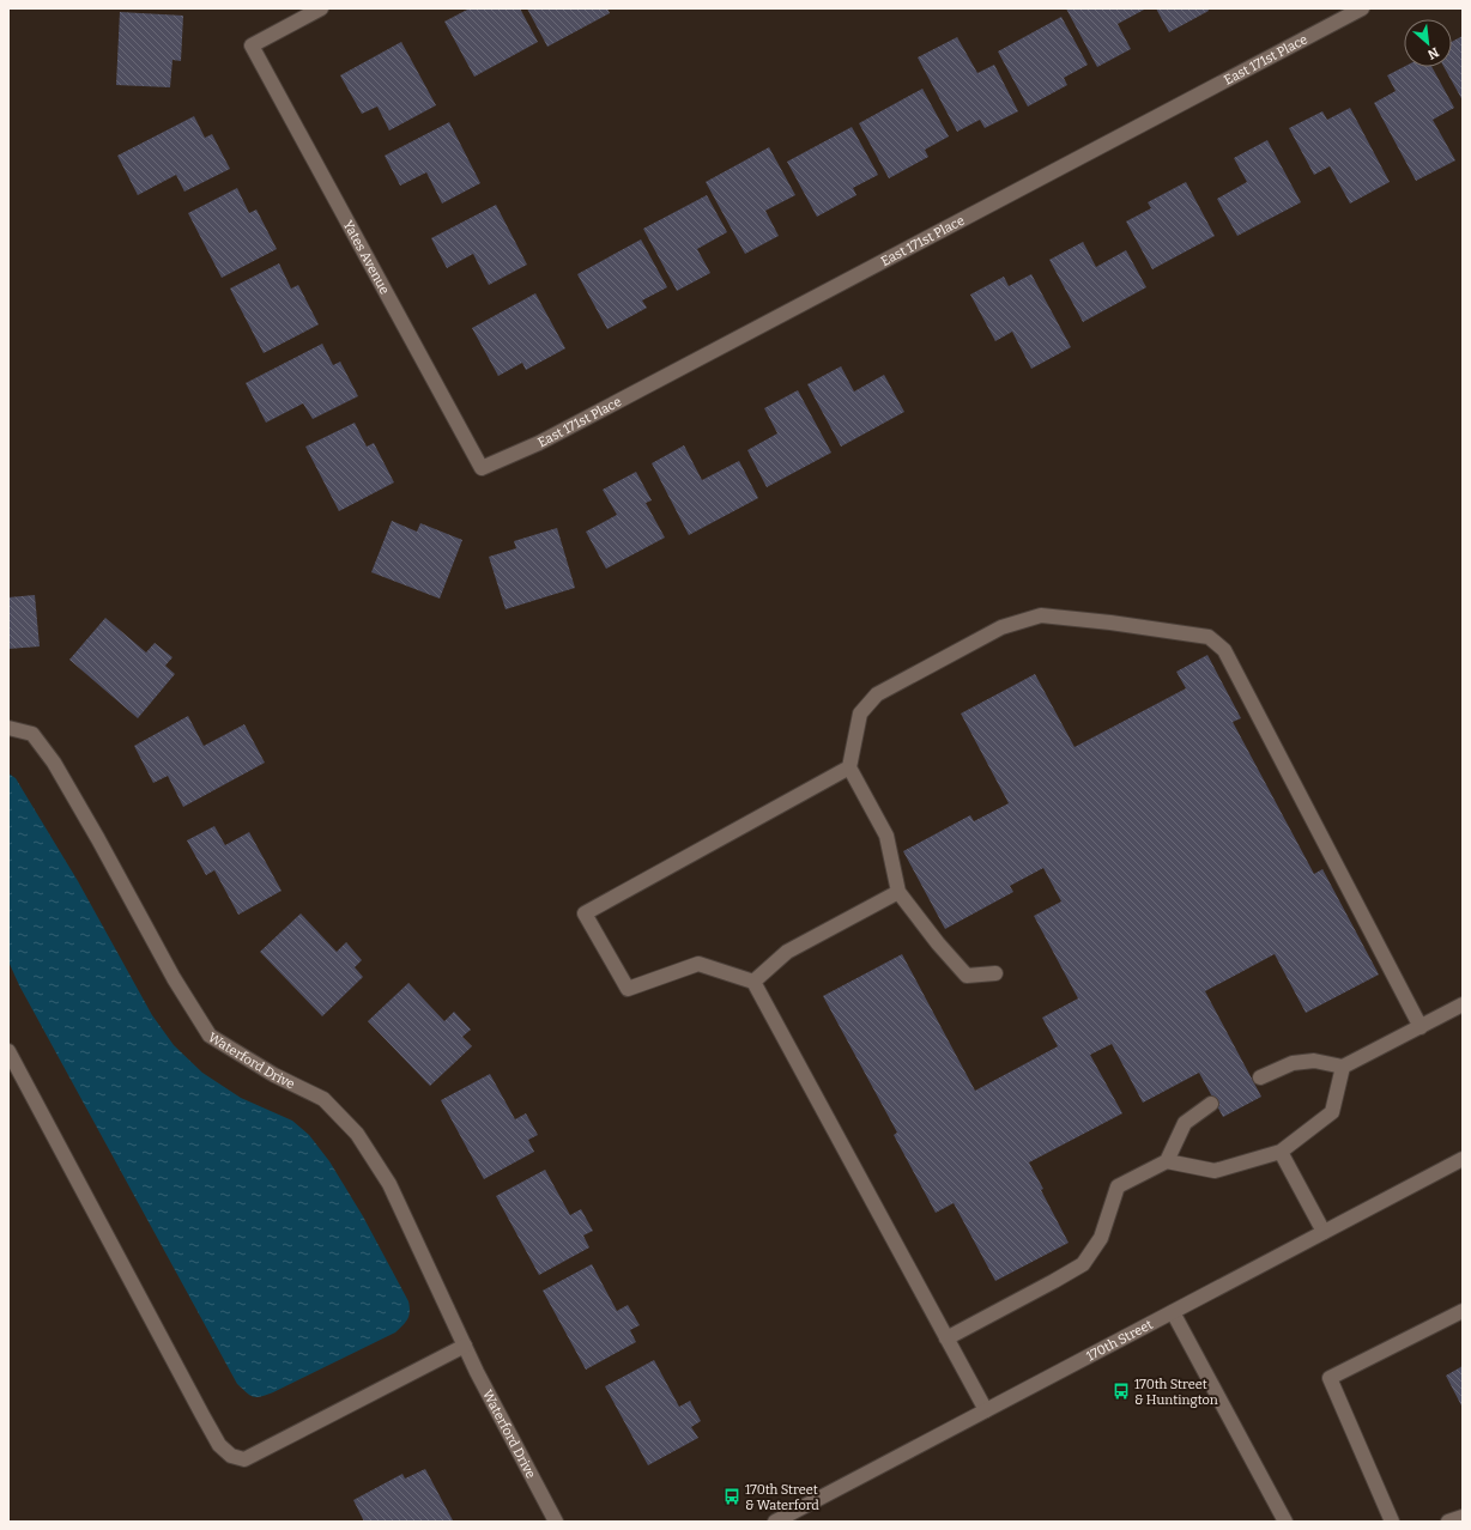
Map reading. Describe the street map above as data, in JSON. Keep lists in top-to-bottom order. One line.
{"streets":{"street":["East 171st Place","Yates Avenue","Waterford Drive","170th Street"]},"crossings":[["East 171st Place","Yates Avenue"]],"places":{"bus stop":["170th Street & Huntington","170th Street & Waterford"]},"north":"bottom right"}
